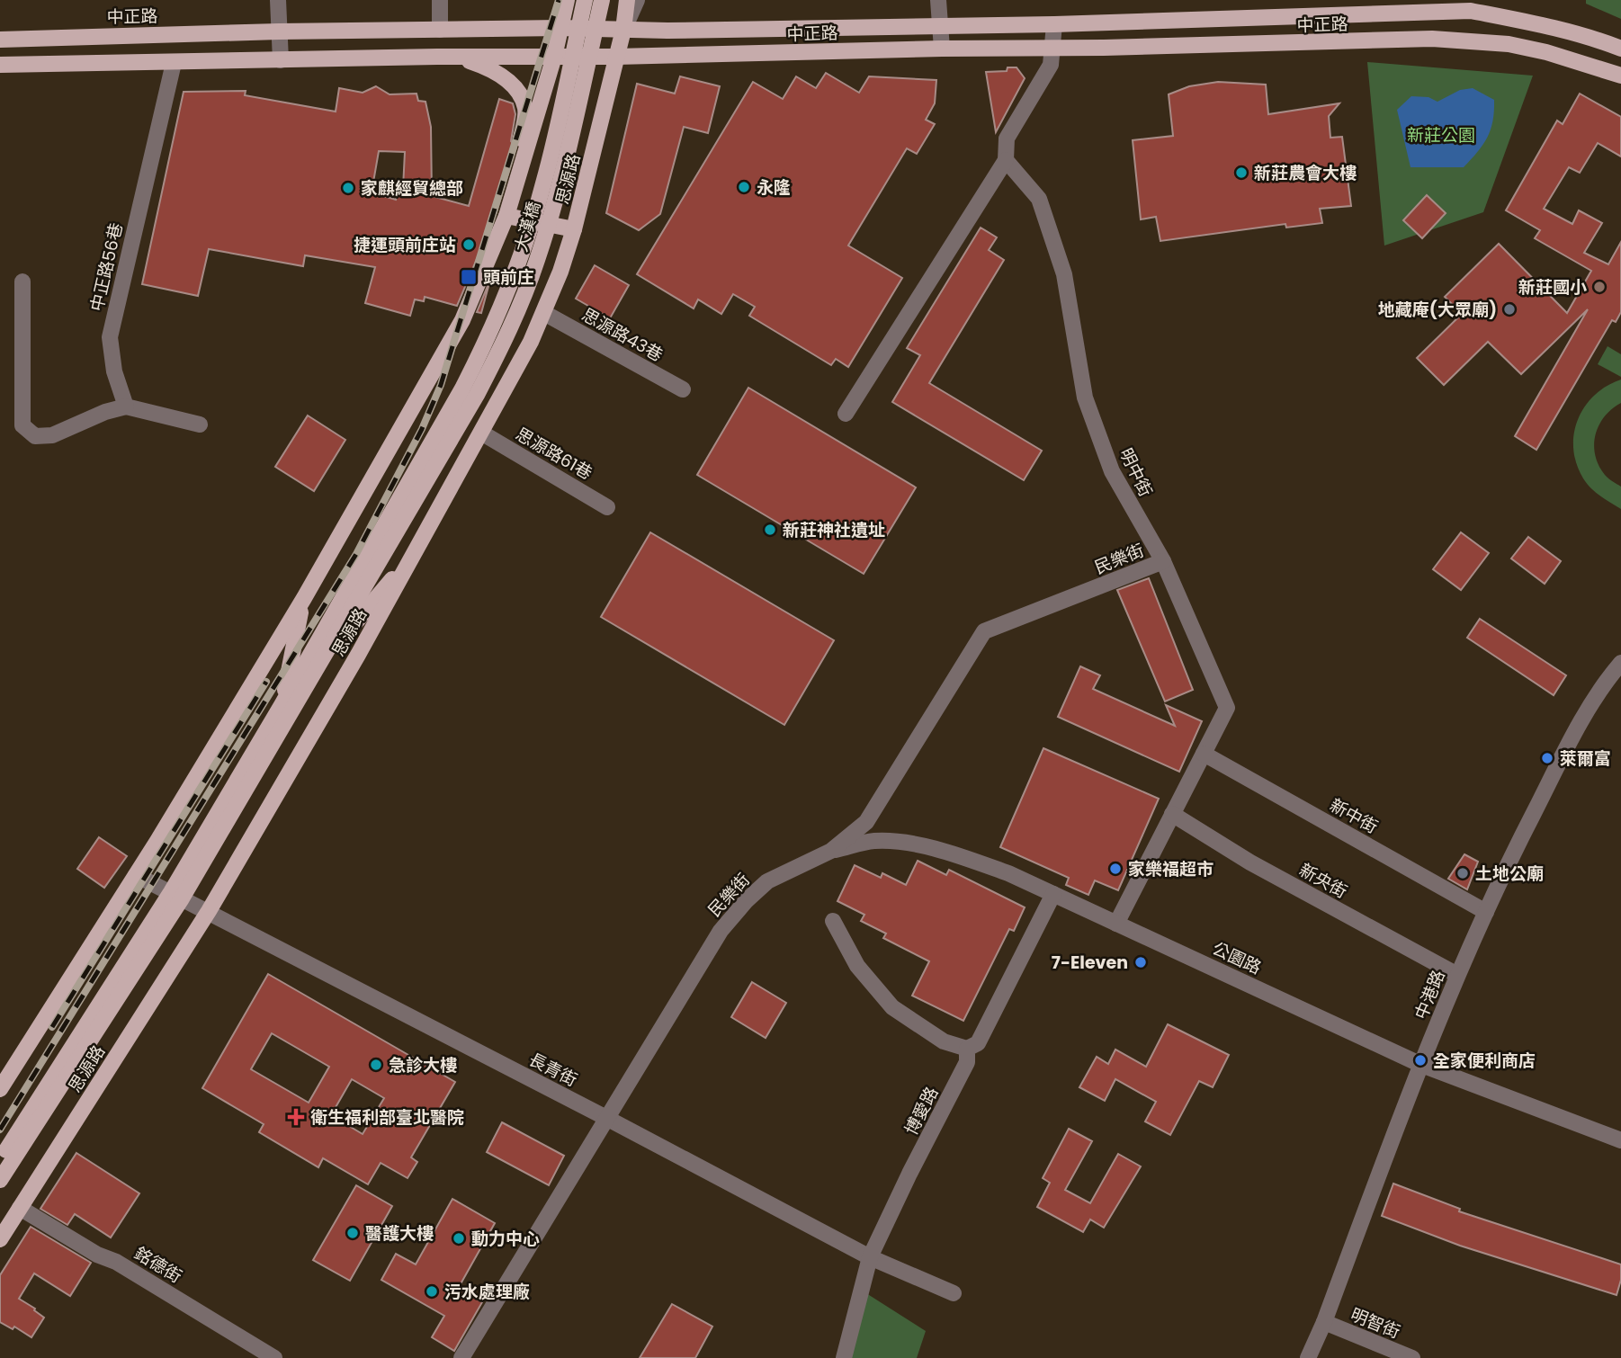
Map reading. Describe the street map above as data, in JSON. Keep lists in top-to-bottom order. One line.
{"streets":{"main road":["中正路","思源路","大漢橋"],"street":["中正路56巷","思源路43巷","思源路61巷","明中街","民樂街","新中街","新央街","公園路","中港路","長青街","博愛路","銘德街","明智街"]},"crossings":[["中正路","思源路"],["中正路","中正路56巷"],["思源路","大漢橋"],["思源路","思源路43巷"],["思源路","思源路61巷"],["思源路","長青街"],["思源路","銘德街"],["明中街","民樂街"],["明中街","新中街"],["明中街","新央街"],["明中街","公園路"],["民樂街","公園路"],["民樂街","長青街"],["新中街","中港路"],["新央街","中港路"],["公園路","中港路"],["公園路","博愛路"],["中港路","明智街"],["長青街","博愛路"]],"parks":["新莊公園"],"places":{"other":["新莊農會大樓","永隆","家麒經貿總部","捷運頭前庄站","新莊國小","地藏庵(大眾廟)","新莊神社遺址","萊爾富","家樂福超市","土地公廟","7-Eleven","全家便利商店","急診大樓","醫護大樓","動力中心","污水處理廠"],"transit":["頭前庄"],"health":["衛生福利部臺北醫院"]}}
